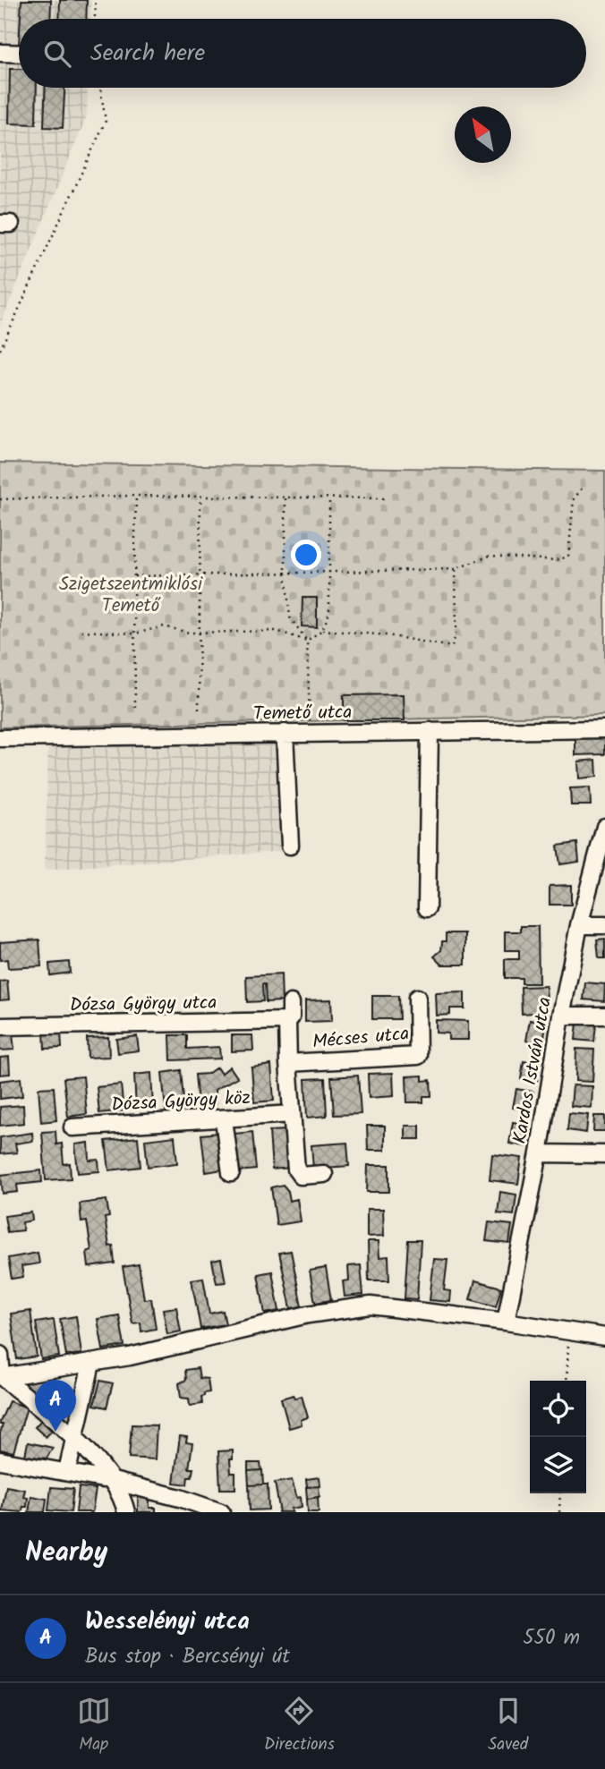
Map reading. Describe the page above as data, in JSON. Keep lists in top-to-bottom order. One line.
{"streets":{"street":["Temető utca","Dózsa György utca","Mécses utca","Kardos István utca","Dózsa György köz"]},"parks":["Szigetszentmiklósi Temető"],"north":"top left","page":{"search":"Search here","pins":"A","heading":"Nearby","list":[{"mark":"A","name":"Wesselényi utca","note":"Bus stop · Bercsényi út","value":"550 m"}],"nav":["Map","Directions","Saved"]}}
